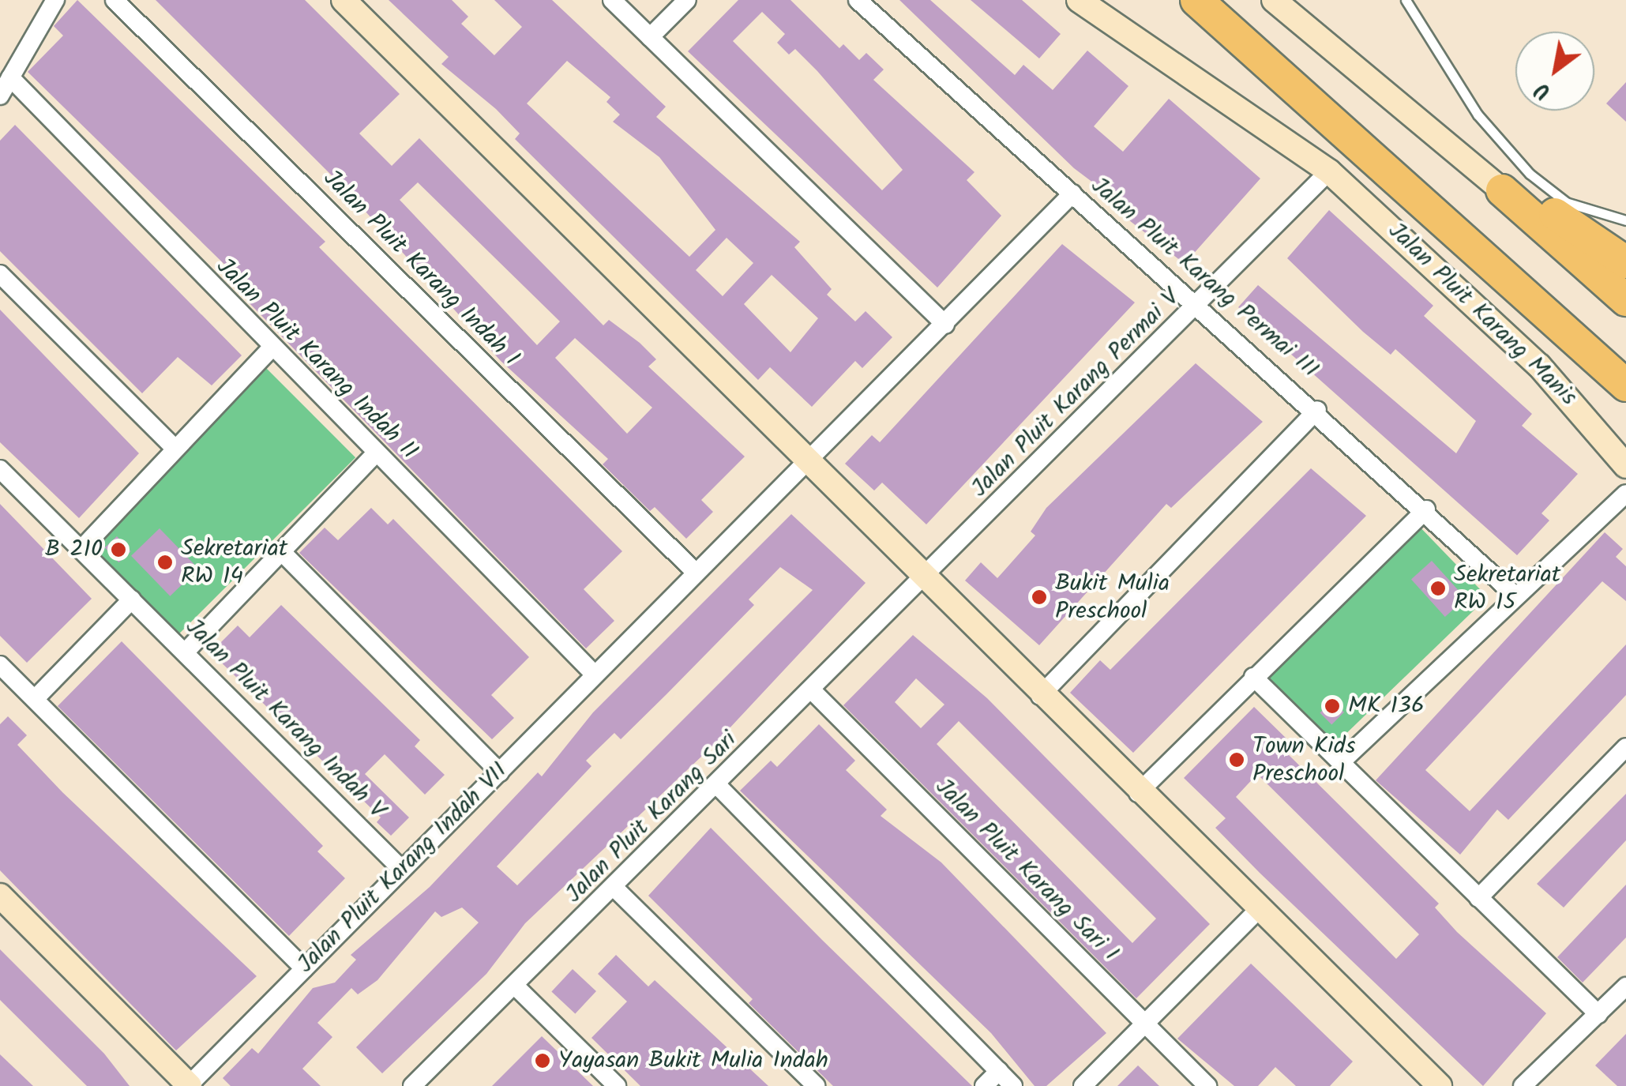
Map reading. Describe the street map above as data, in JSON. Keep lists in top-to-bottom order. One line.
{"streets":{"street":["Jalan Pluit Karang Indah I","Jalan Pluit Karang Permai III","Jalan Pluit Karang Manis","Jalan Pluit Karang Indah II","Jalan Pluit Karang Permai V","Jalan Pluit Karang Indah V","Jalan Pluit Karang Sari","Jalan Pluit Karang Indah VII","Jalan Pluit Karang Sari I"]},"crossings":[["Jalan Pluit Karang Indah I","Jalan Pluit Karang Indah VII"],["Jalan Pluit Karang Permai III","Jalan Pluit Karang Permai V"],["Jalan Pluit Karang Permai III","Jalan Pluit Karang Indah VII"],["Jalan Pluit Karang Manis","Jalan Pluit Karang Permai V"],["Jalan Pluit Karang Indah II","Jalan Pluit Karang Indah VII"],["Jalan Pluit Karang Permai V","Jalan Pluit Karang Sari"],["Jalan Pluit Karang Indah V","Jalan Pluit Karang Indah VII"],["Jalan Pluit Karang Sari","Jalan Pluit Karang Sari I"]],"places":["B 210","Sekretariat RW 14","Sekretariat RW 15","Bukit Mulia Preschool","MK 136","Town Kids Preschool","Yayasan Bukit Mulia Indah"],"north":"bottom left"}
